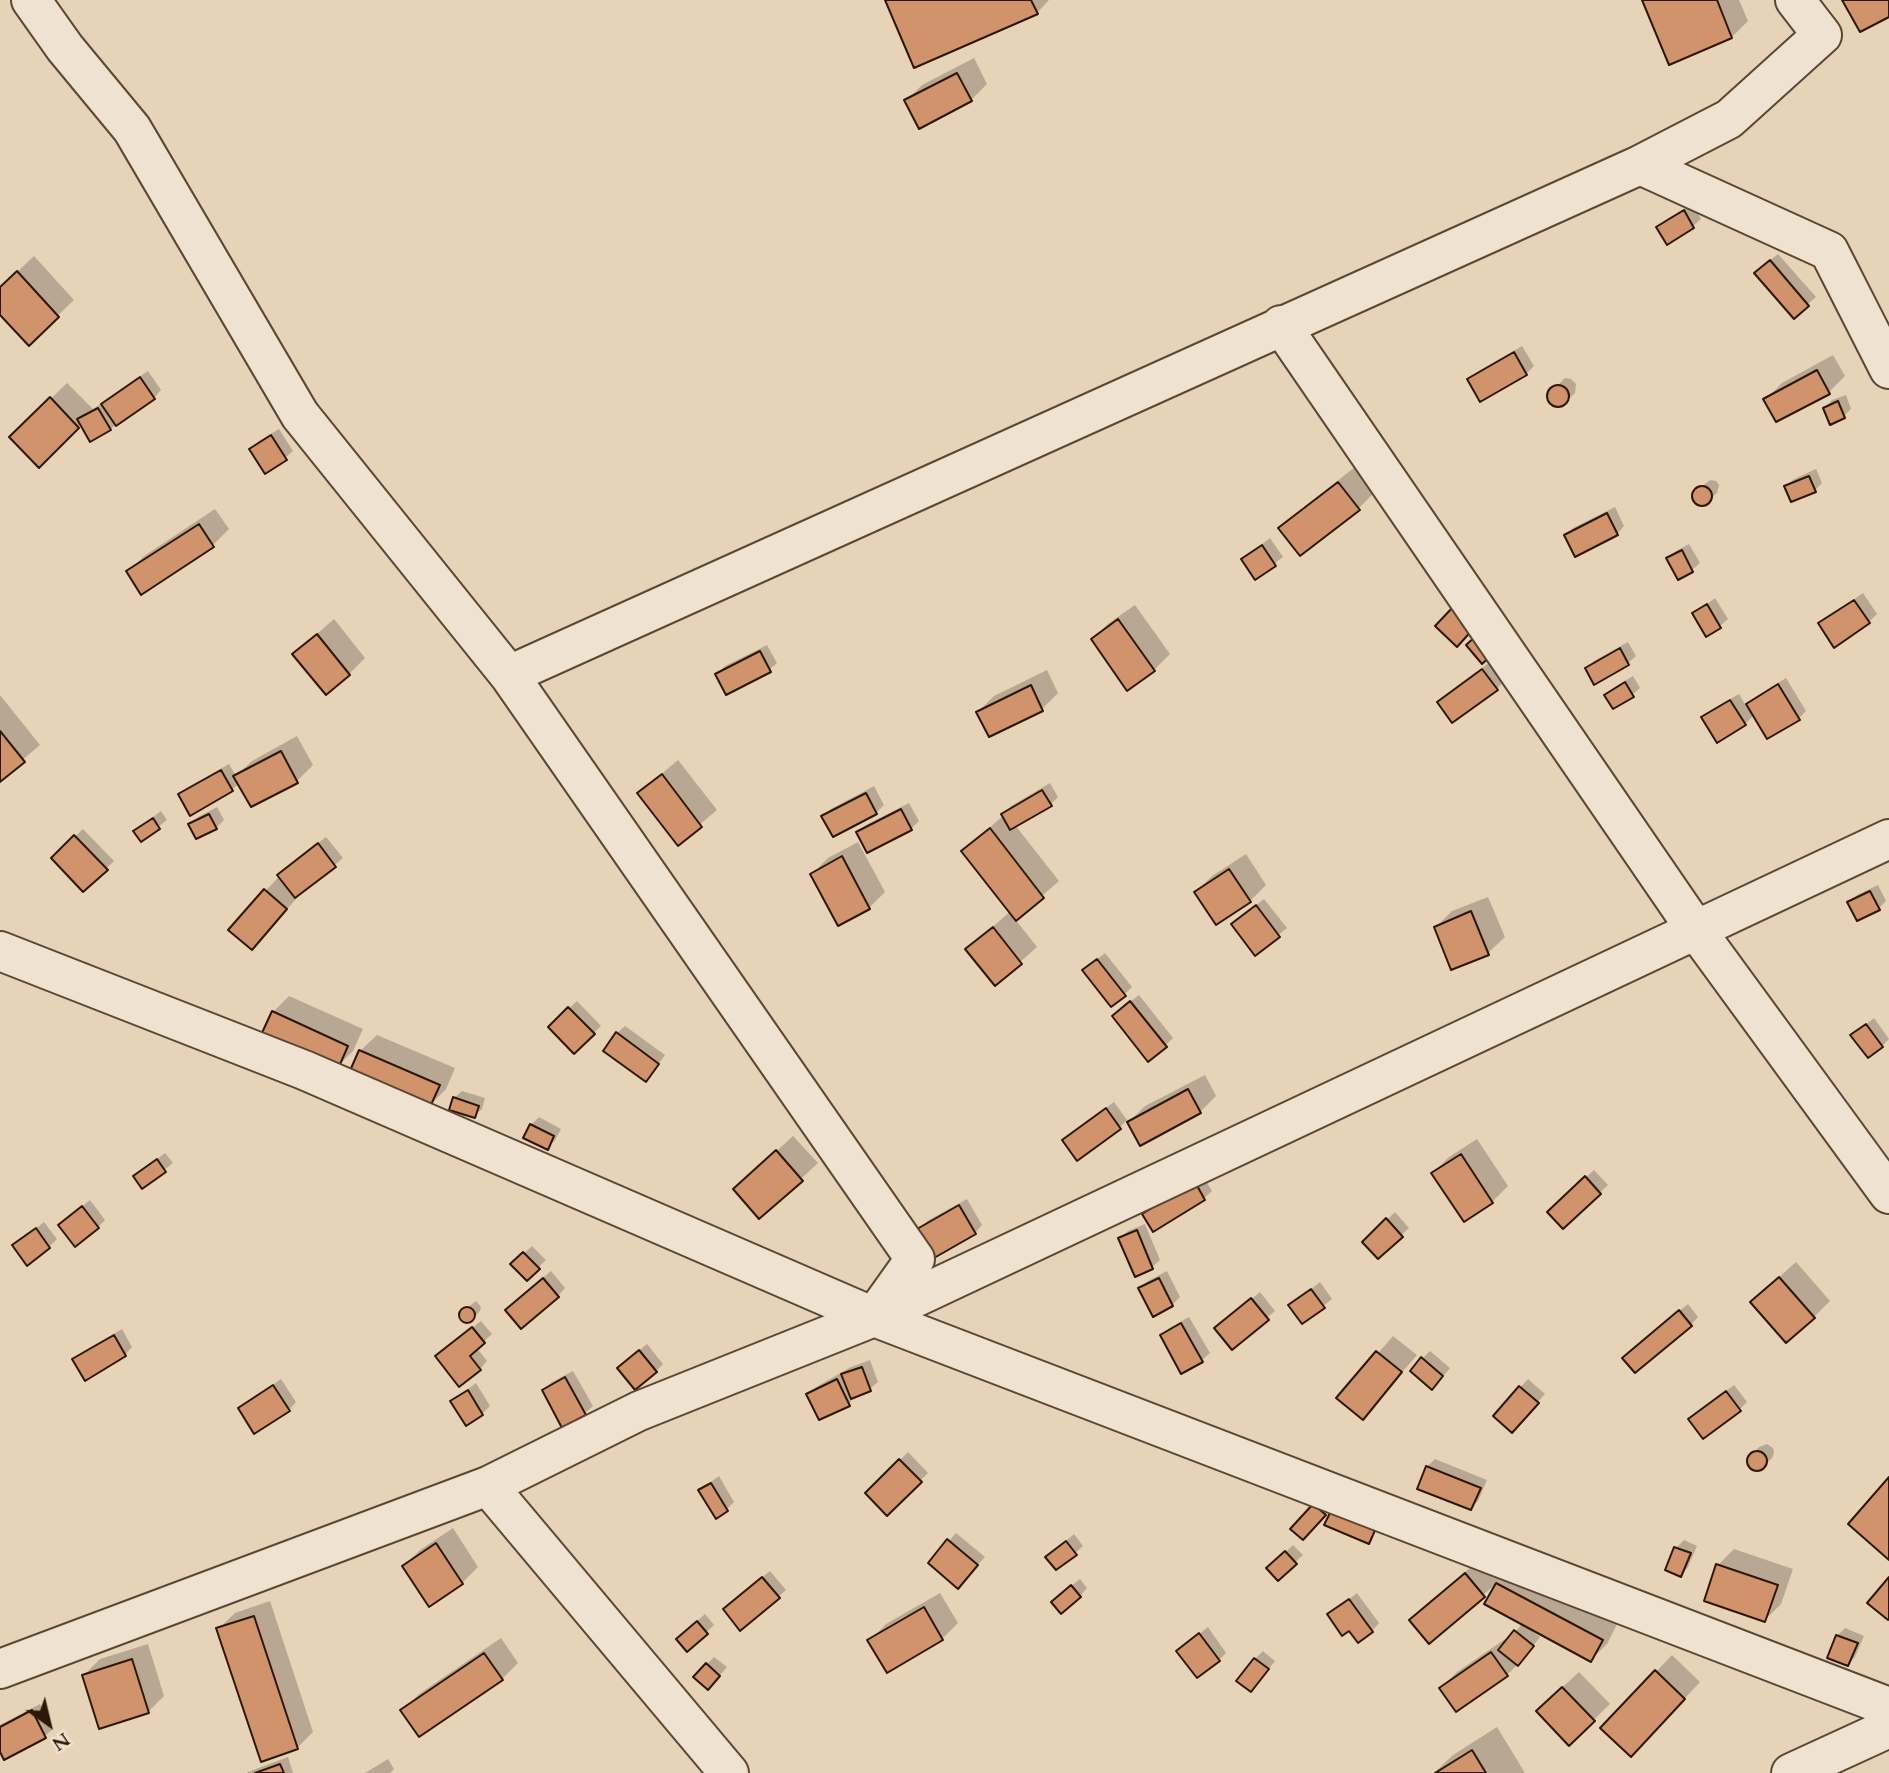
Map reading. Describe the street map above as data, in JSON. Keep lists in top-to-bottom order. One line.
{"north":"bottom right"}
